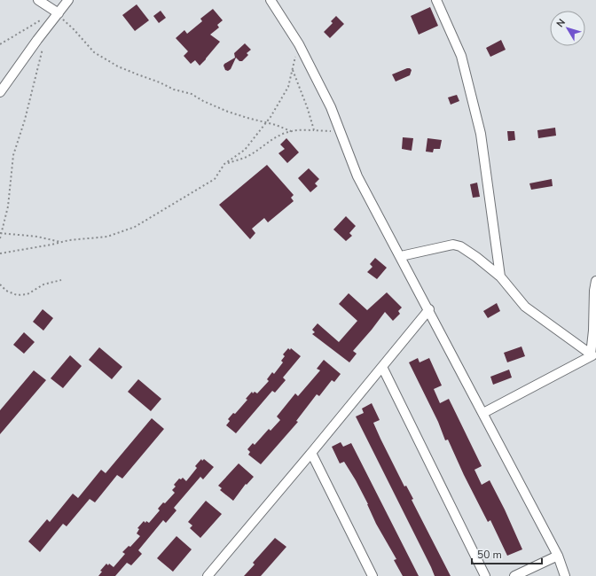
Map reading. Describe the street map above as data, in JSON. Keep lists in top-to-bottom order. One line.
{"scale_bar":"50 m","north":"top left"}
